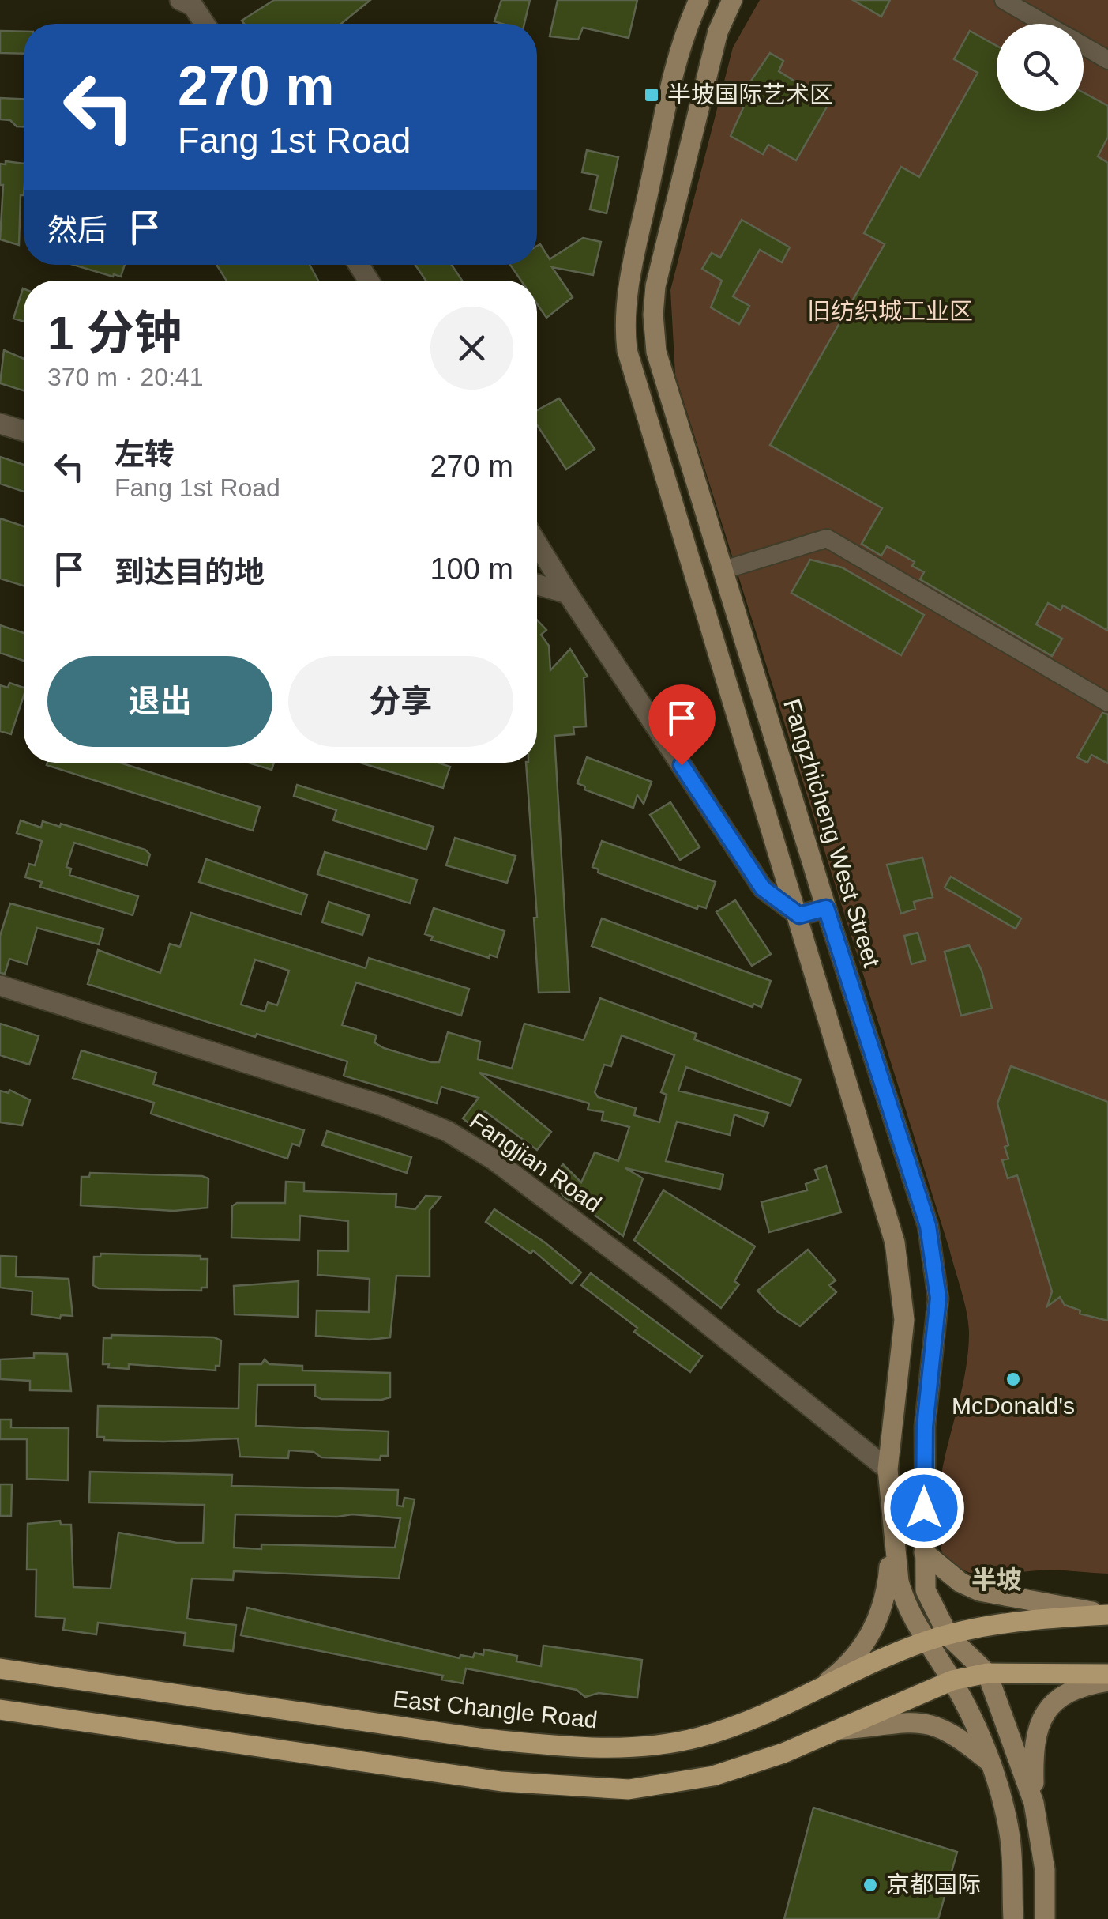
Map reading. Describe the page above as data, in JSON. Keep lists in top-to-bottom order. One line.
{"streets":{"main road":["Fangzhicheng West Street","East Changle Road"],"street":["Fangjian Road"]},"crossings":[["Fangzhicheng West Street","East Changle Road"]],"districts":["半坡"],"parks":["旧纺织城工业区"],"places":{"transit":["半坡国际艺术区"],"other":["McDonald's","京都国际"]},"page":{"turn":["270 m","Fang 1st Road"],"then":"然后","heading":["1 分钟","370 m · 20:41"],"list":[{"name":"左转","note":"Fang 1st Road","value":"270 m"},{"name":"到达目的地","value":"100 m"}],"buttons":["退出","分享"]}}
